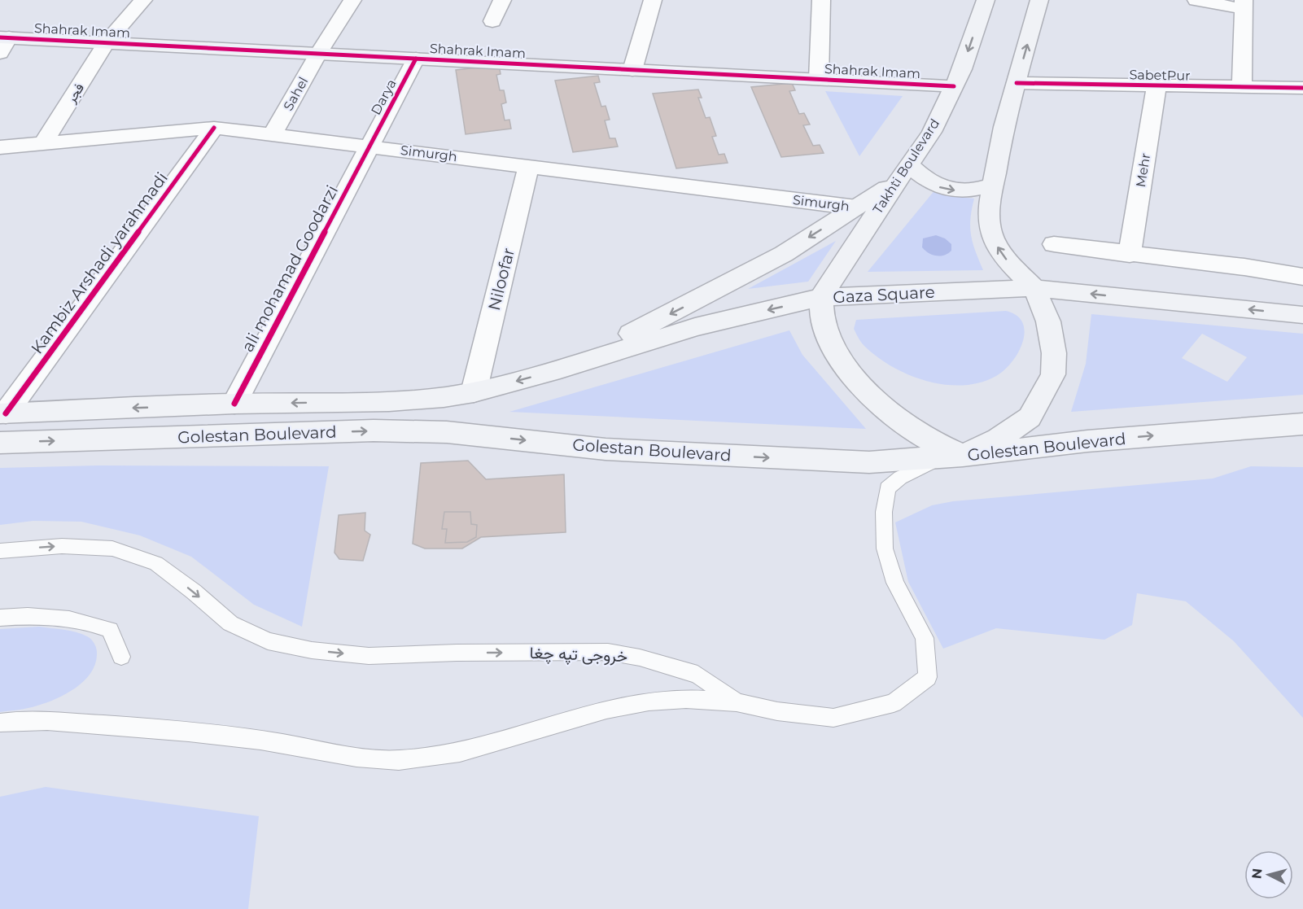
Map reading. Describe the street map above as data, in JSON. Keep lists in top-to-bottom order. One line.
{"streets":{"main road":["Shahrak Imam","Takhti Boulevard","Gaza Square","Golestan Boulevard"],"street":["SabetPur","فجر","Sahel","Darya","Simurgh","Mehr","Kambiz Arshadi yarahmadi","ali mohamad Goodarzi","Niloofar"],"lane":["خروجی تپه چغا"]},"crossings":[["Shahrak Imam","فجر"],["Shahrak Imam","Sahel"],["Shahrak Imam","Darya"],["Shahrak Imam","Takhti Boulevard"],["SabetPur","Mehr"],["فجر","Simurgh"],["Sahel","Simurgh"],["Darya","Simurgh"],["Darya","ali mohamad Goodarzi"],["Simurgh","Kambiz Arshadi yarahmadi"],["Simurgh","ali mohamad Goodarzi"],["Simurgh","Niloofar"],["Takhti Boulevard","Gaza Square"],["Takhti Boulevard","Golestan Boulevard"],["Kambiz Arshadi yarahmadi","Golestan Boulevard"],["ali mohamad Goodarzi","Golestan Boulevard"],["Niloofar","Golestan Boulevard"],["Gaza Square","Golestan Boulevard"],["Gaza Square","خروجی تپه چغا"],["Golestan Boulevard","خروجی تپه چغا"]],"north":"left"}
